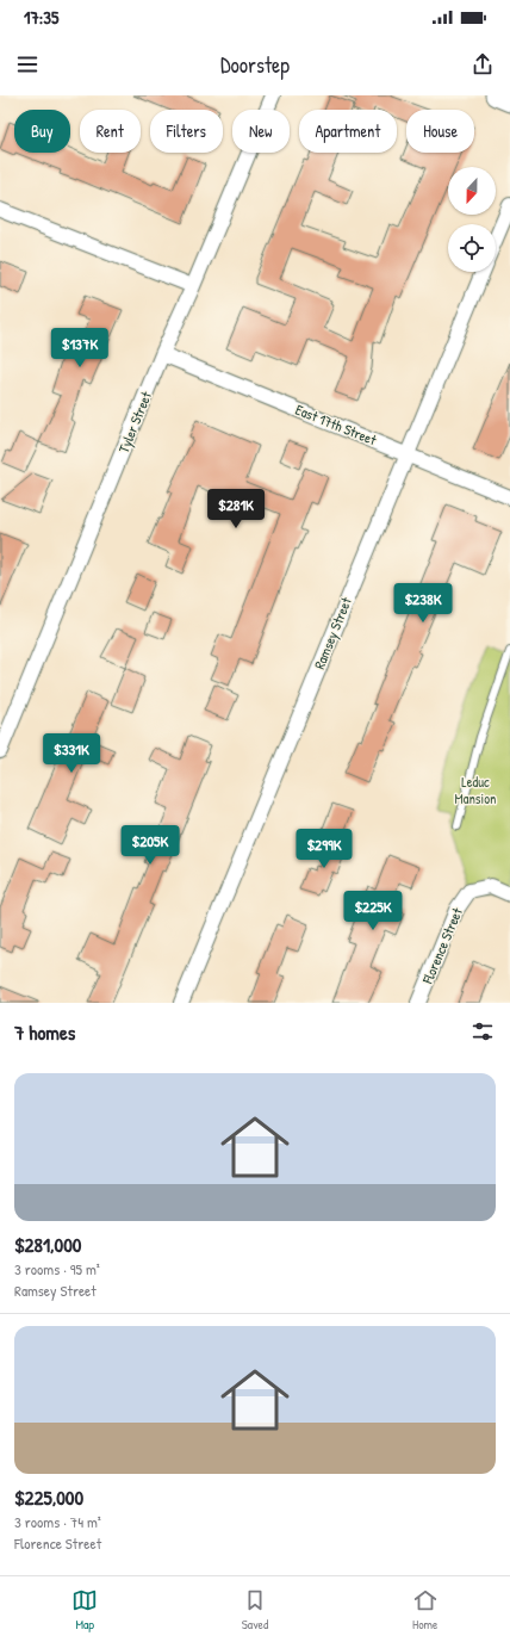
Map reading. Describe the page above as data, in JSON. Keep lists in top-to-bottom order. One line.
{"streets":{"street":["Tyler Street","East 17th Street","Ramsey Street","Florence Street"]},"crossings":[["Tyler Street","East 17th Street"],["East 17th Street","Ramsey Street"]],"parks":["Leduc Mansion"],"north":"bottom","page":{"status":"17:35","header":"Doorstep","chip":["Buy","Rent","Filters","New","Apartment","House"],"price":["$137K","$281K","$238K","$331K","$205K","$299K","$225K"],"heading":"7 homes","list":[{"name":"$281,000","note":"3 rooms · 95 m² · Ramsey Street"},{"name":"$225,000","note":"3 rooms · 74 m² · Florence Street"}],"tabs":["Map","Saved","Home"]}}
